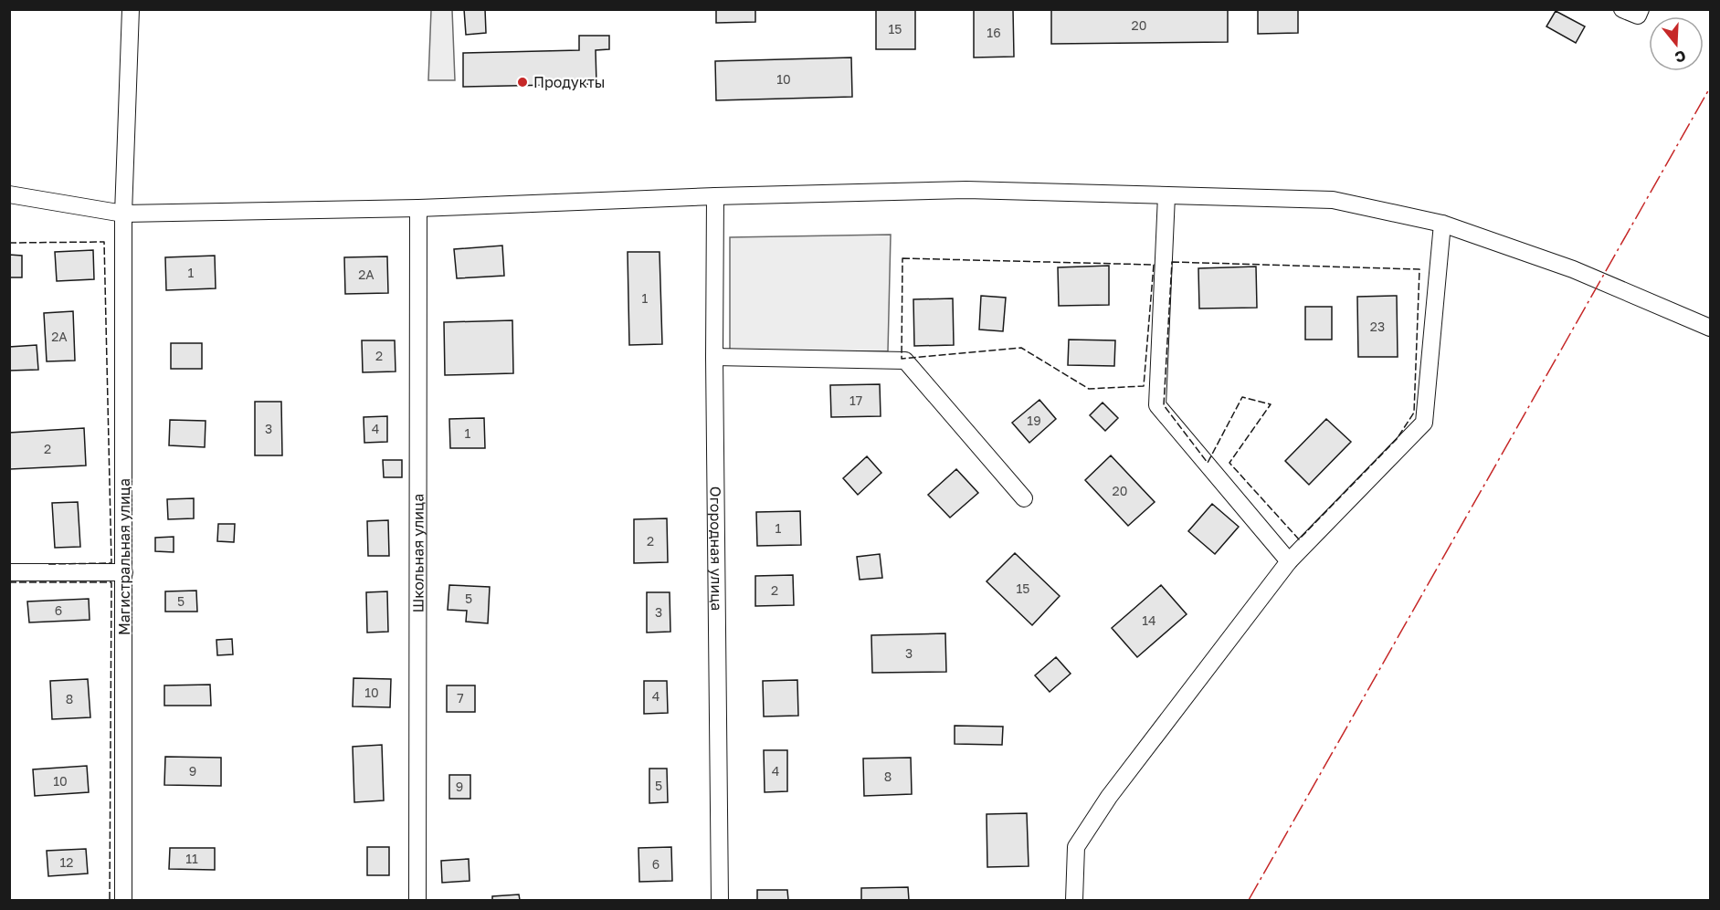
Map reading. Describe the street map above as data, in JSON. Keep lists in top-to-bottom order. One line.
{"streets":{"street":["Огородная улица","Школьная улица","Магистральная улица"]},"places":["Продукты"],"house_numbers":["20","15","16","10","1","2А","1","23","2А","2","17","19","3","4","1","2","20","1","2","15","2","5","5","6","3","14","3","10","4","7","8","9","4","8","10","5","9","11","12","6"],"north":"bottom"}
